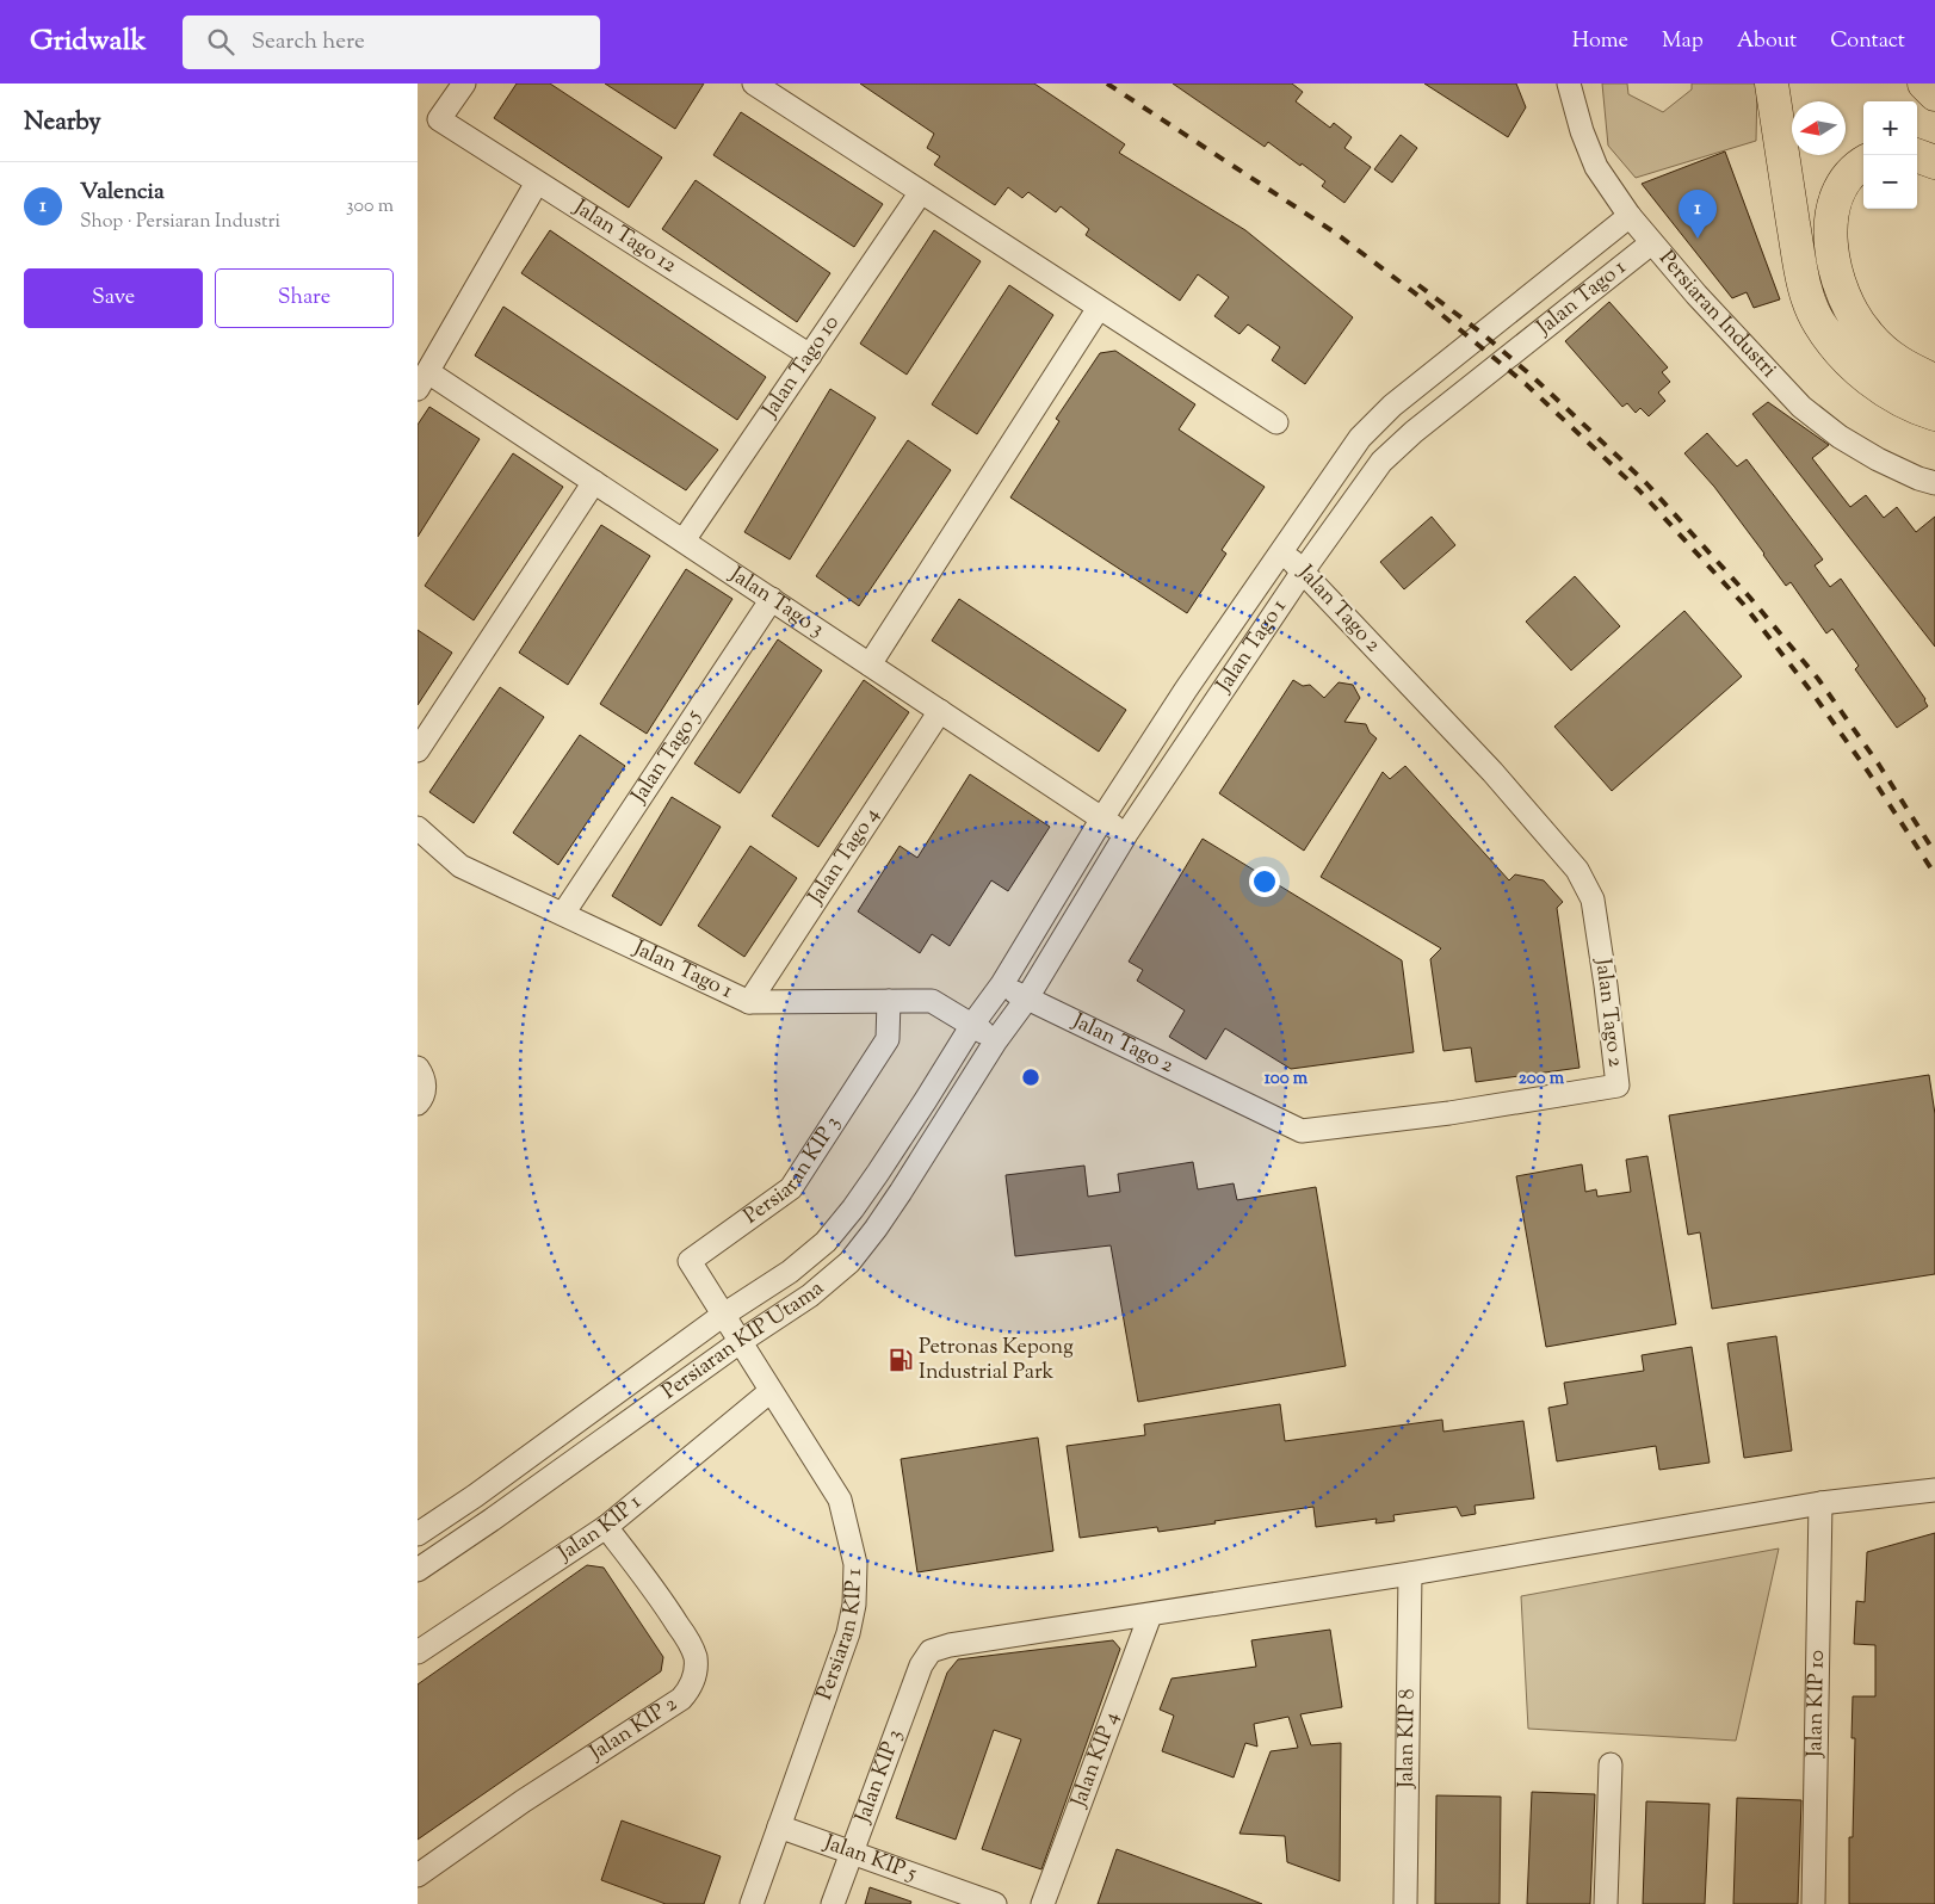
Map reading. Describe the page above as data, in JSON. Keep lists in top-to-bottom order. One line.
{"streets":{"street":["Jalan Tago 12","Jalan Tago 1","Persiaran Industri","Jalan Tago 10","Jalan Tago 3","Jalan Tago 2","Jalan Tago 5","Jalan Tago 4","Persiaran KIP 3","Persiaran KIP Utama","Jalan KIP 1","Persiaran KIP 1","Jalan KIP 10","Jalan KIP 2","Jalan KIP 8","Jalan KIP 4","Jalan KIP 3","Jalan KIP 5"]},"crossings":[["Jalan Tago 12","Jalan Tago 10"],["Jalan Tago 1","Persiaran Industri"],["Jalan Tago 1","Jalan Tago 3"],["Jalan Tago 1","Jalan Tago 2"],["Jalan Tago 1","Jalan Tago 5"],["Jalan Tago 1","Jalan Tago 4"],["Jalan Tago 1","Persiaran KIP 3"],["Jalan Tago 1","Persiaran KIP Utama"],["Jalan Tago 10","Jalan Tago 3"],["Jalan Tago 3","Jalan Tago 5"],["Jalan Tago 3","Jalan Tago 4"],["Persiaran KIP 3","Persiaran KIP Utama"],["Persiaran KIP 3","Persiaran KIP 1"],["Persiaran KIP Utama","Persiaran KIP 1"],["Jalan KIP 1","Persiaran KIP 1"],["Jalan KIP 1","Jalan KIP 2"],["Persiaran KIP 1","Jalan KIP 5"],["Jalan KIP 4","Jalan KIP 3"],["Jalan KIP 3","Jalan KIP 5"]],"places":{"fuel station":["Petronas Kepong Industrial Park"]},"north":"left","page":{"header":"Gridwalk","search":"Search here","nav":["Home","Map","About","Contact"],"heading":"Nearby","map_buttons":["+","−"],"list":[{"mark":"1","name":"Valencia","note":"Shop · Persiaran Industri","value":"300 m"}],"pins":"1","buttons":["Save","Share"]},"rings":["100 m","200 m"]}
